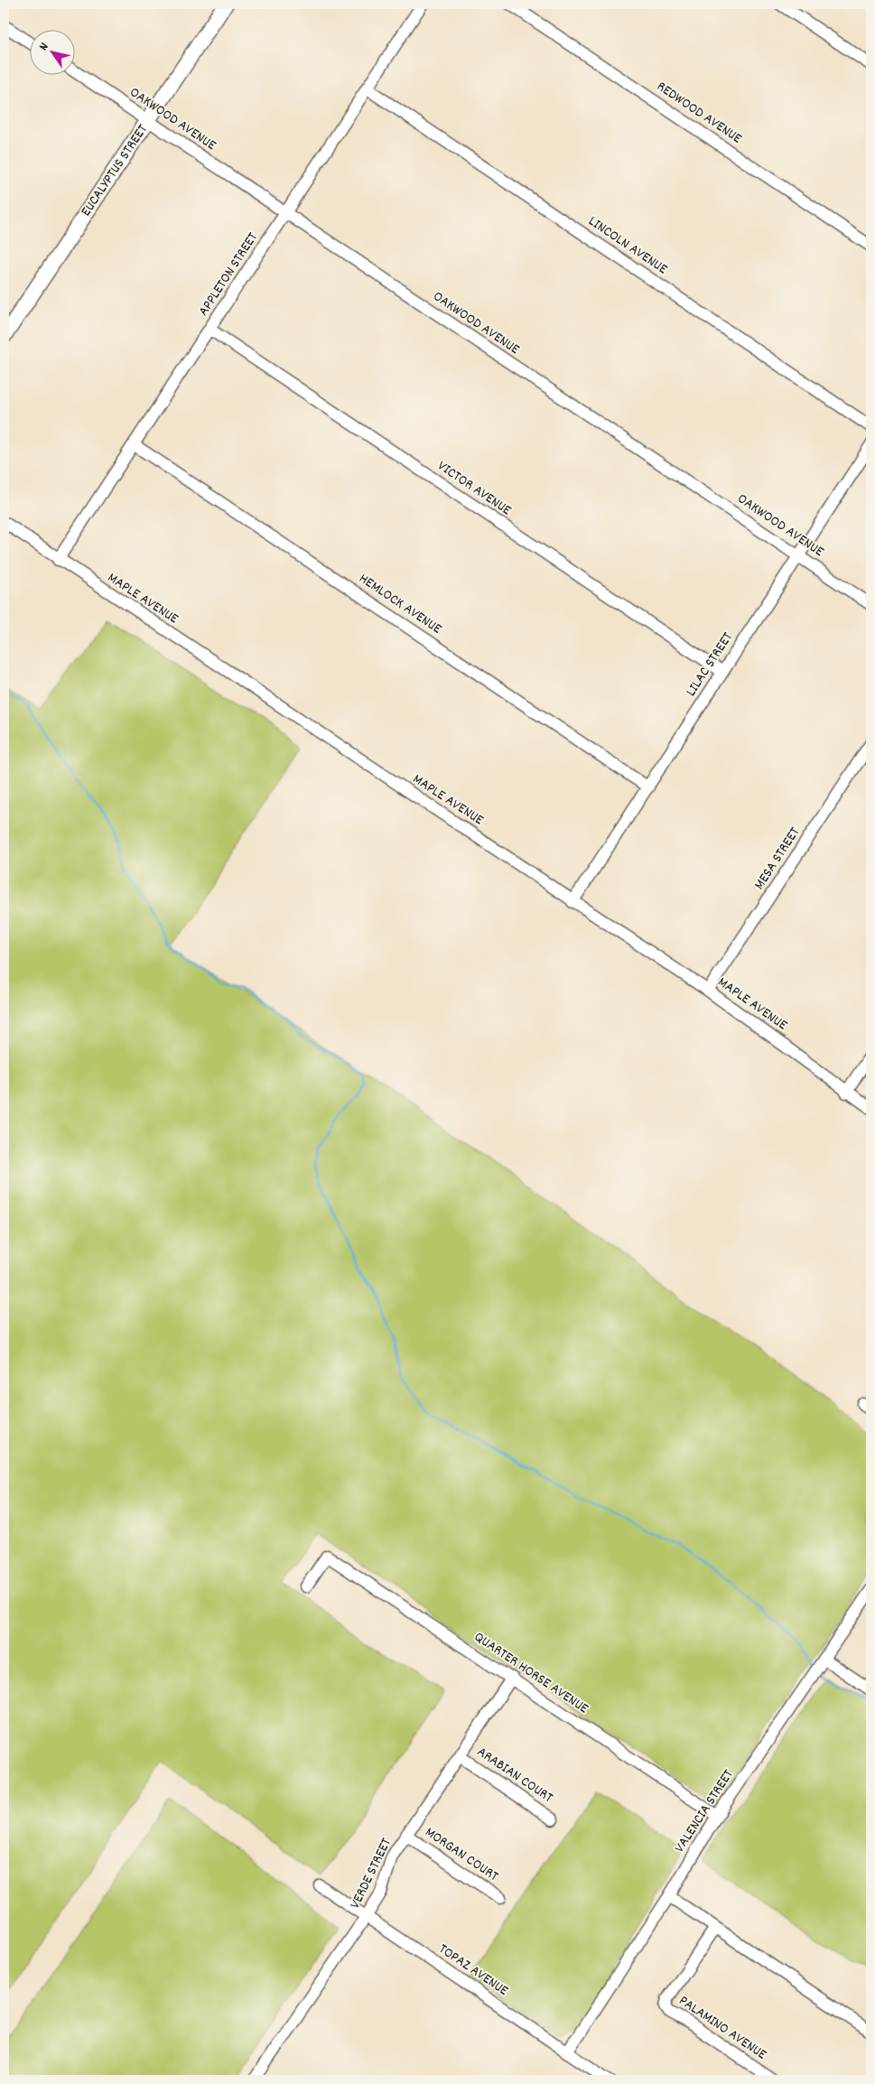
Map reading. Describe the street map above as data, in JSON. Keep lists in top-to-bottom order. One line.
{"streets":{"main road":["EUCALYPTUS STREET"],"street":["REDWOOD AVENUE","OAKWOOD AVENUE","LINCOLN AVENUE","APPLETON STREET","VICTOR AVENUE","MAPLE AVENUE","HEMLOCK AVENUE","LILAC STREET","MESA STREET","QUARTER HORSE AVENUE","ARABIAN COURT","VALENCIA STREET","MORGAN COURT","VERDE STREET","TOPAZ AVENUE","PALAMINO AVENUE"]},"crossings":[["OAKWOOD AVENUE","EUCALYPTUS STREET"],["OAKWOOD AVENUE","APPLETON STREET"],["OAKWOOD AVENUE","LILAC STREET"],["LINCOLN AVENUE","APPLETON STREET"],["APPLETON STREET","VICTOR AVENUE"],["APPLETON STREET","MAPLE AVENUE"],["APPLETON STREET","HEMLOCK AVENUE"],["VICTOR AVENUE","LILAC STREET"],["MAPLE AVENUE","LILAC STREET"],["MAPLE AVENUE","MESA STREET"],["HEMLOCK AVENUE","LILAC STREET"],["QUARTER HORSE AVENUE","VALENCIA STREET"],["QUARTER HORSE AVENUE","VERDE STREET"],["ARABIAN COURT","VERDE STREET"],["VALENCIA STREET","TOPAZ AVENUE"],["MORGAN COURT","VERDE STREET"],["VERDE STREET","TOPAZ AVENUE"]],"north":"top left"}
